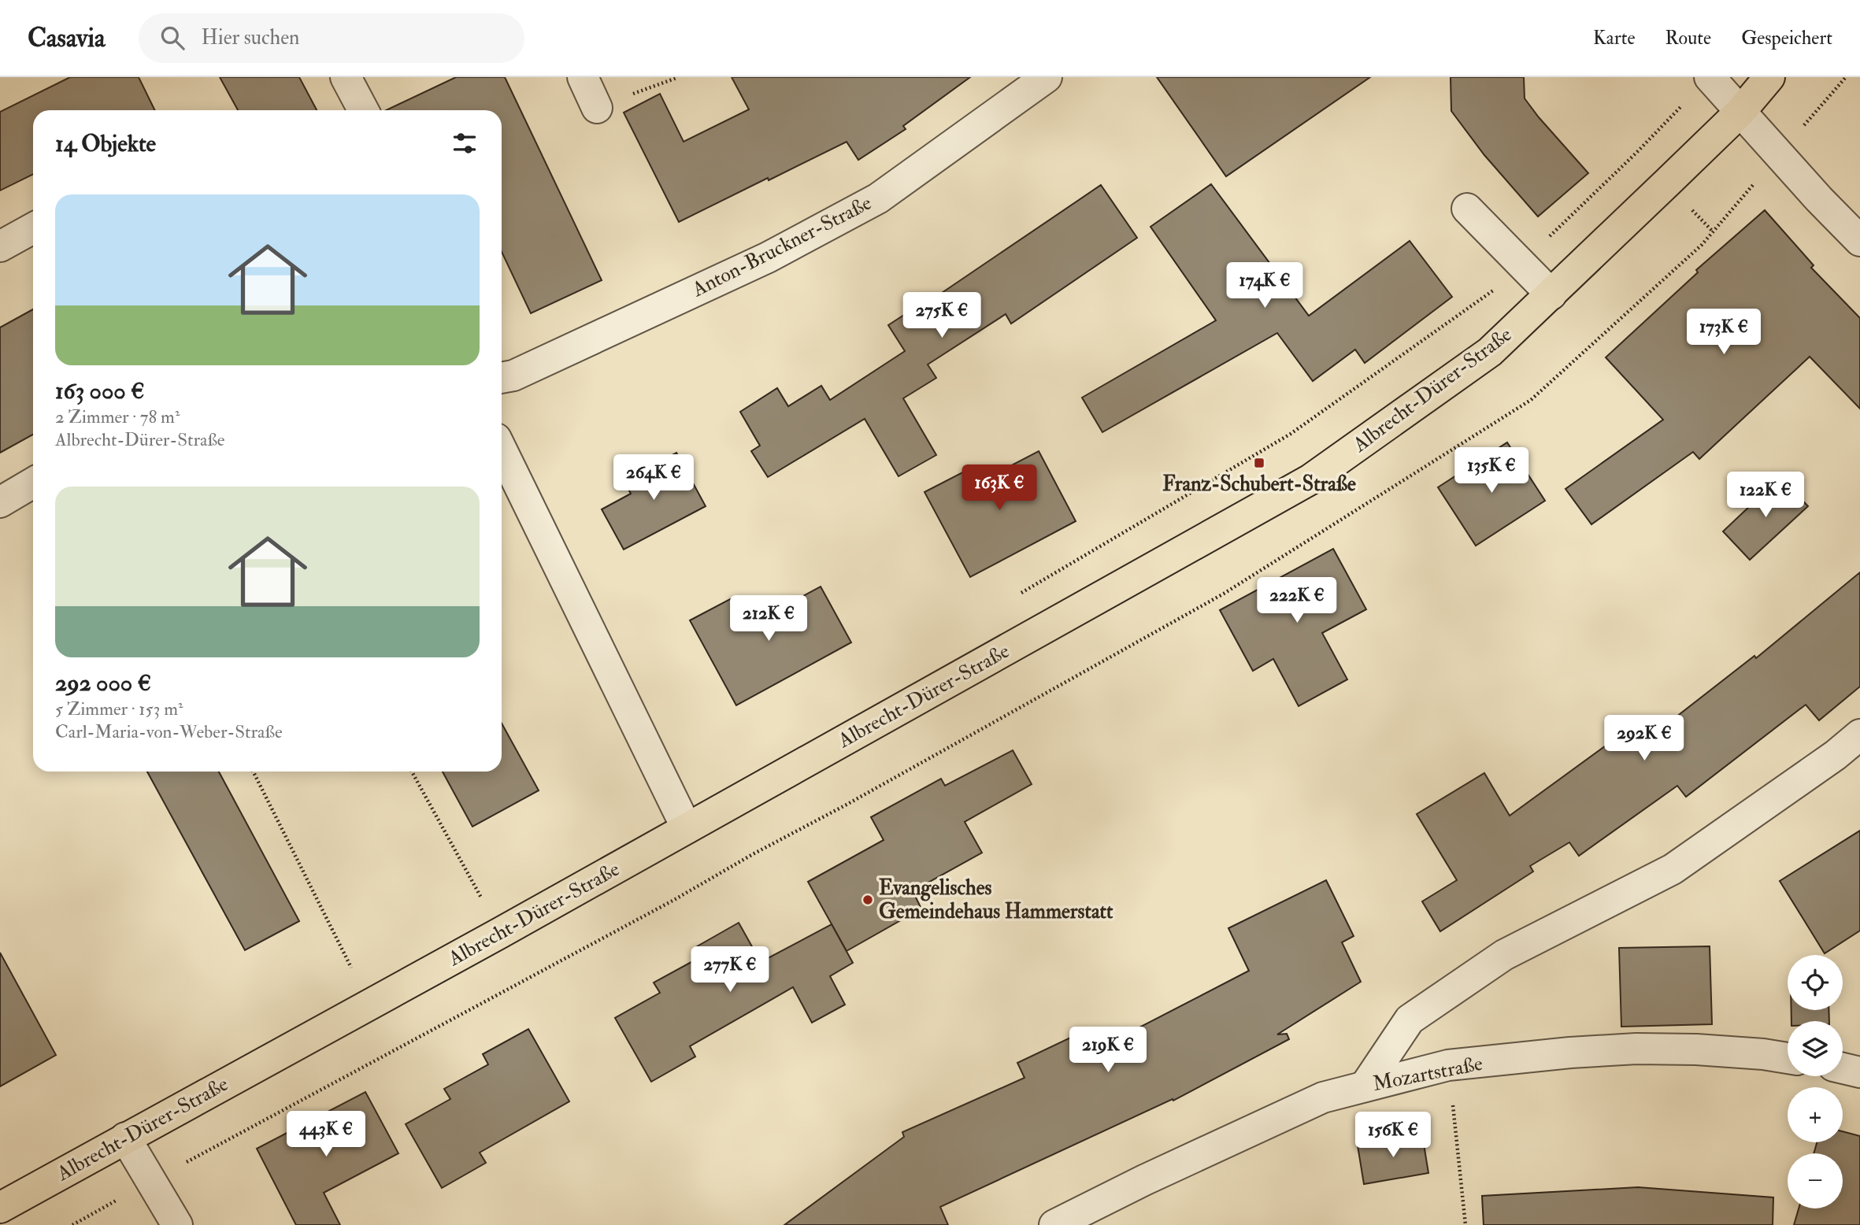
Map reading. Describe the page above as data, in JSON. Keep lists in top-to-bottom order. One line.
{"streets":{"main road":["Albrecht-Dürer-Straße"],"street":["Anton-Bruckner-Straße","Mozartstraße"]},"places":{"transit":["Franz-Schubert-Straße"],"other":["Evangelisches Gemeindehaus Hammerstatt"]},"page":{"header":"Casavia","search":"Hier suchen","nav":["Karte","Route","Gespeichert"],"heading":"14 Objekte","list":[{"name":"163 000 €","note":"2 Zimmer · 78 m² · Albrecht-Dürer-Straße"},{"name":"292 000 €","note":"5 Zimmer · 153 m² · Carl-Maria-von-Weber-Straße"}],"price":["174K €","275K €","173K €","135K €","264K €","163K €","122K €","222K €","212K €","292K €","277K €","219K €","443K €","156K €"],"map_buttons":["+","−"]}}
